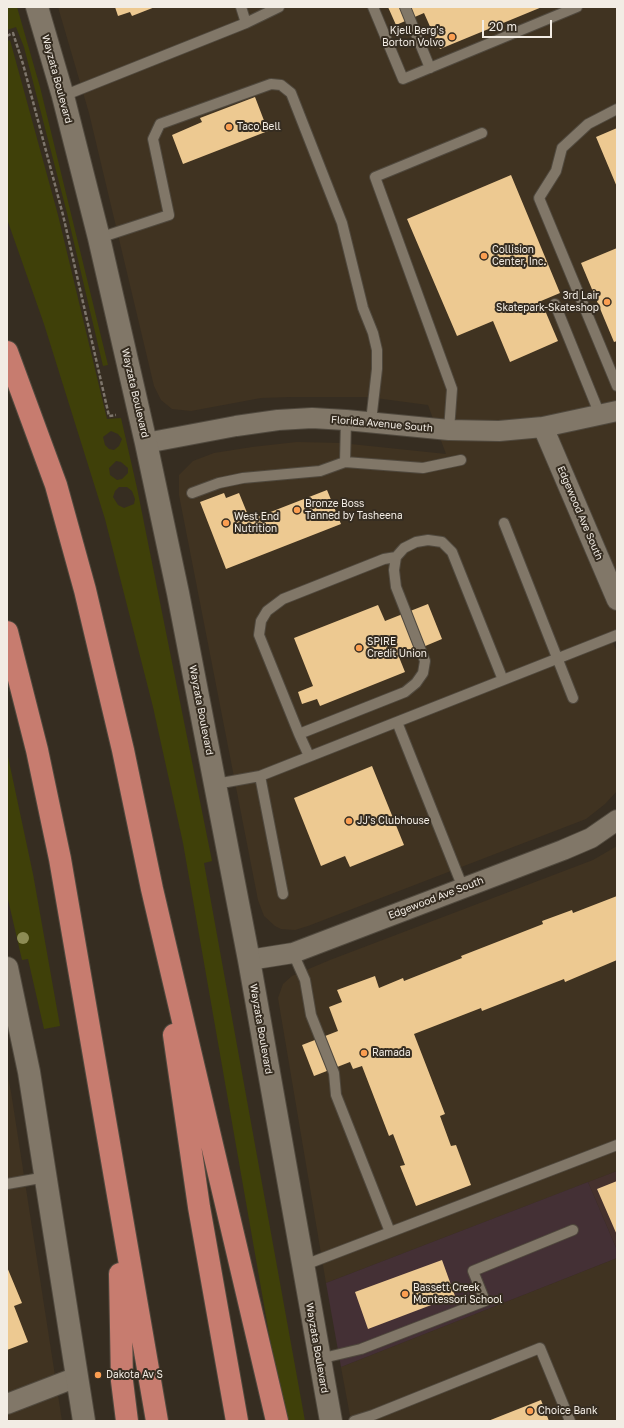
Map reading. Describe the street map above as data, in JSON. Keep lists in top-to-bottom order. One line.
{"streets":{"street":["Wayzata Boulevard","Florida Avenue South","Edgewood Ave South"]},"crossings":[["Wayzata Boulevard","Florida Avenue South"],["Wayzata Boulevard","Edgewood Ave South"],["Florida Avenue South","Edgewood Ave South"]],"places":["Kjell Berg's Borton Volvo","Taco Bell","Collision Center, Inc.","3rd Lair Skatepark-Skateshop","Bronze Boss Tanned by Tasheena","West End Nutrition","SPIRE Credit Union","JJ's Clubhouse","Ramada","Bassett Creek Montessori School","Dakota Av S","Choice Bank"],"scale_bar":"20 m"}
